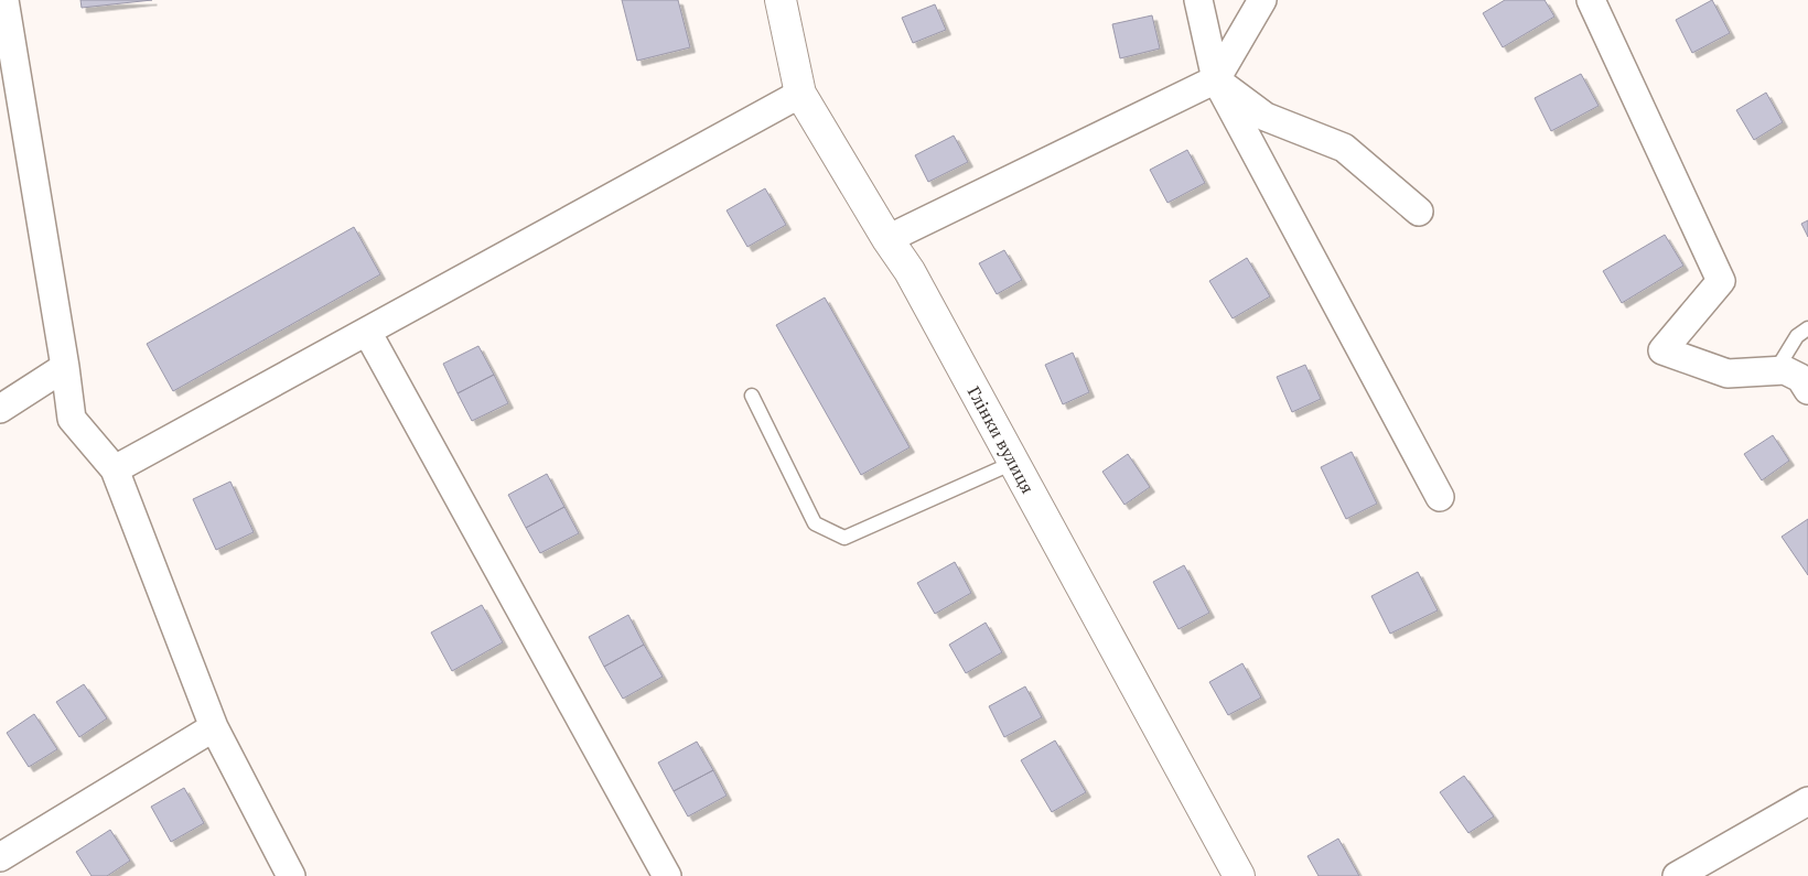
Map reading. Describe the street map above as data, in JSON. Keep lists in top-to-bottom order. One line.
{"streets":{"street":["Глінки вулиця"]}}
